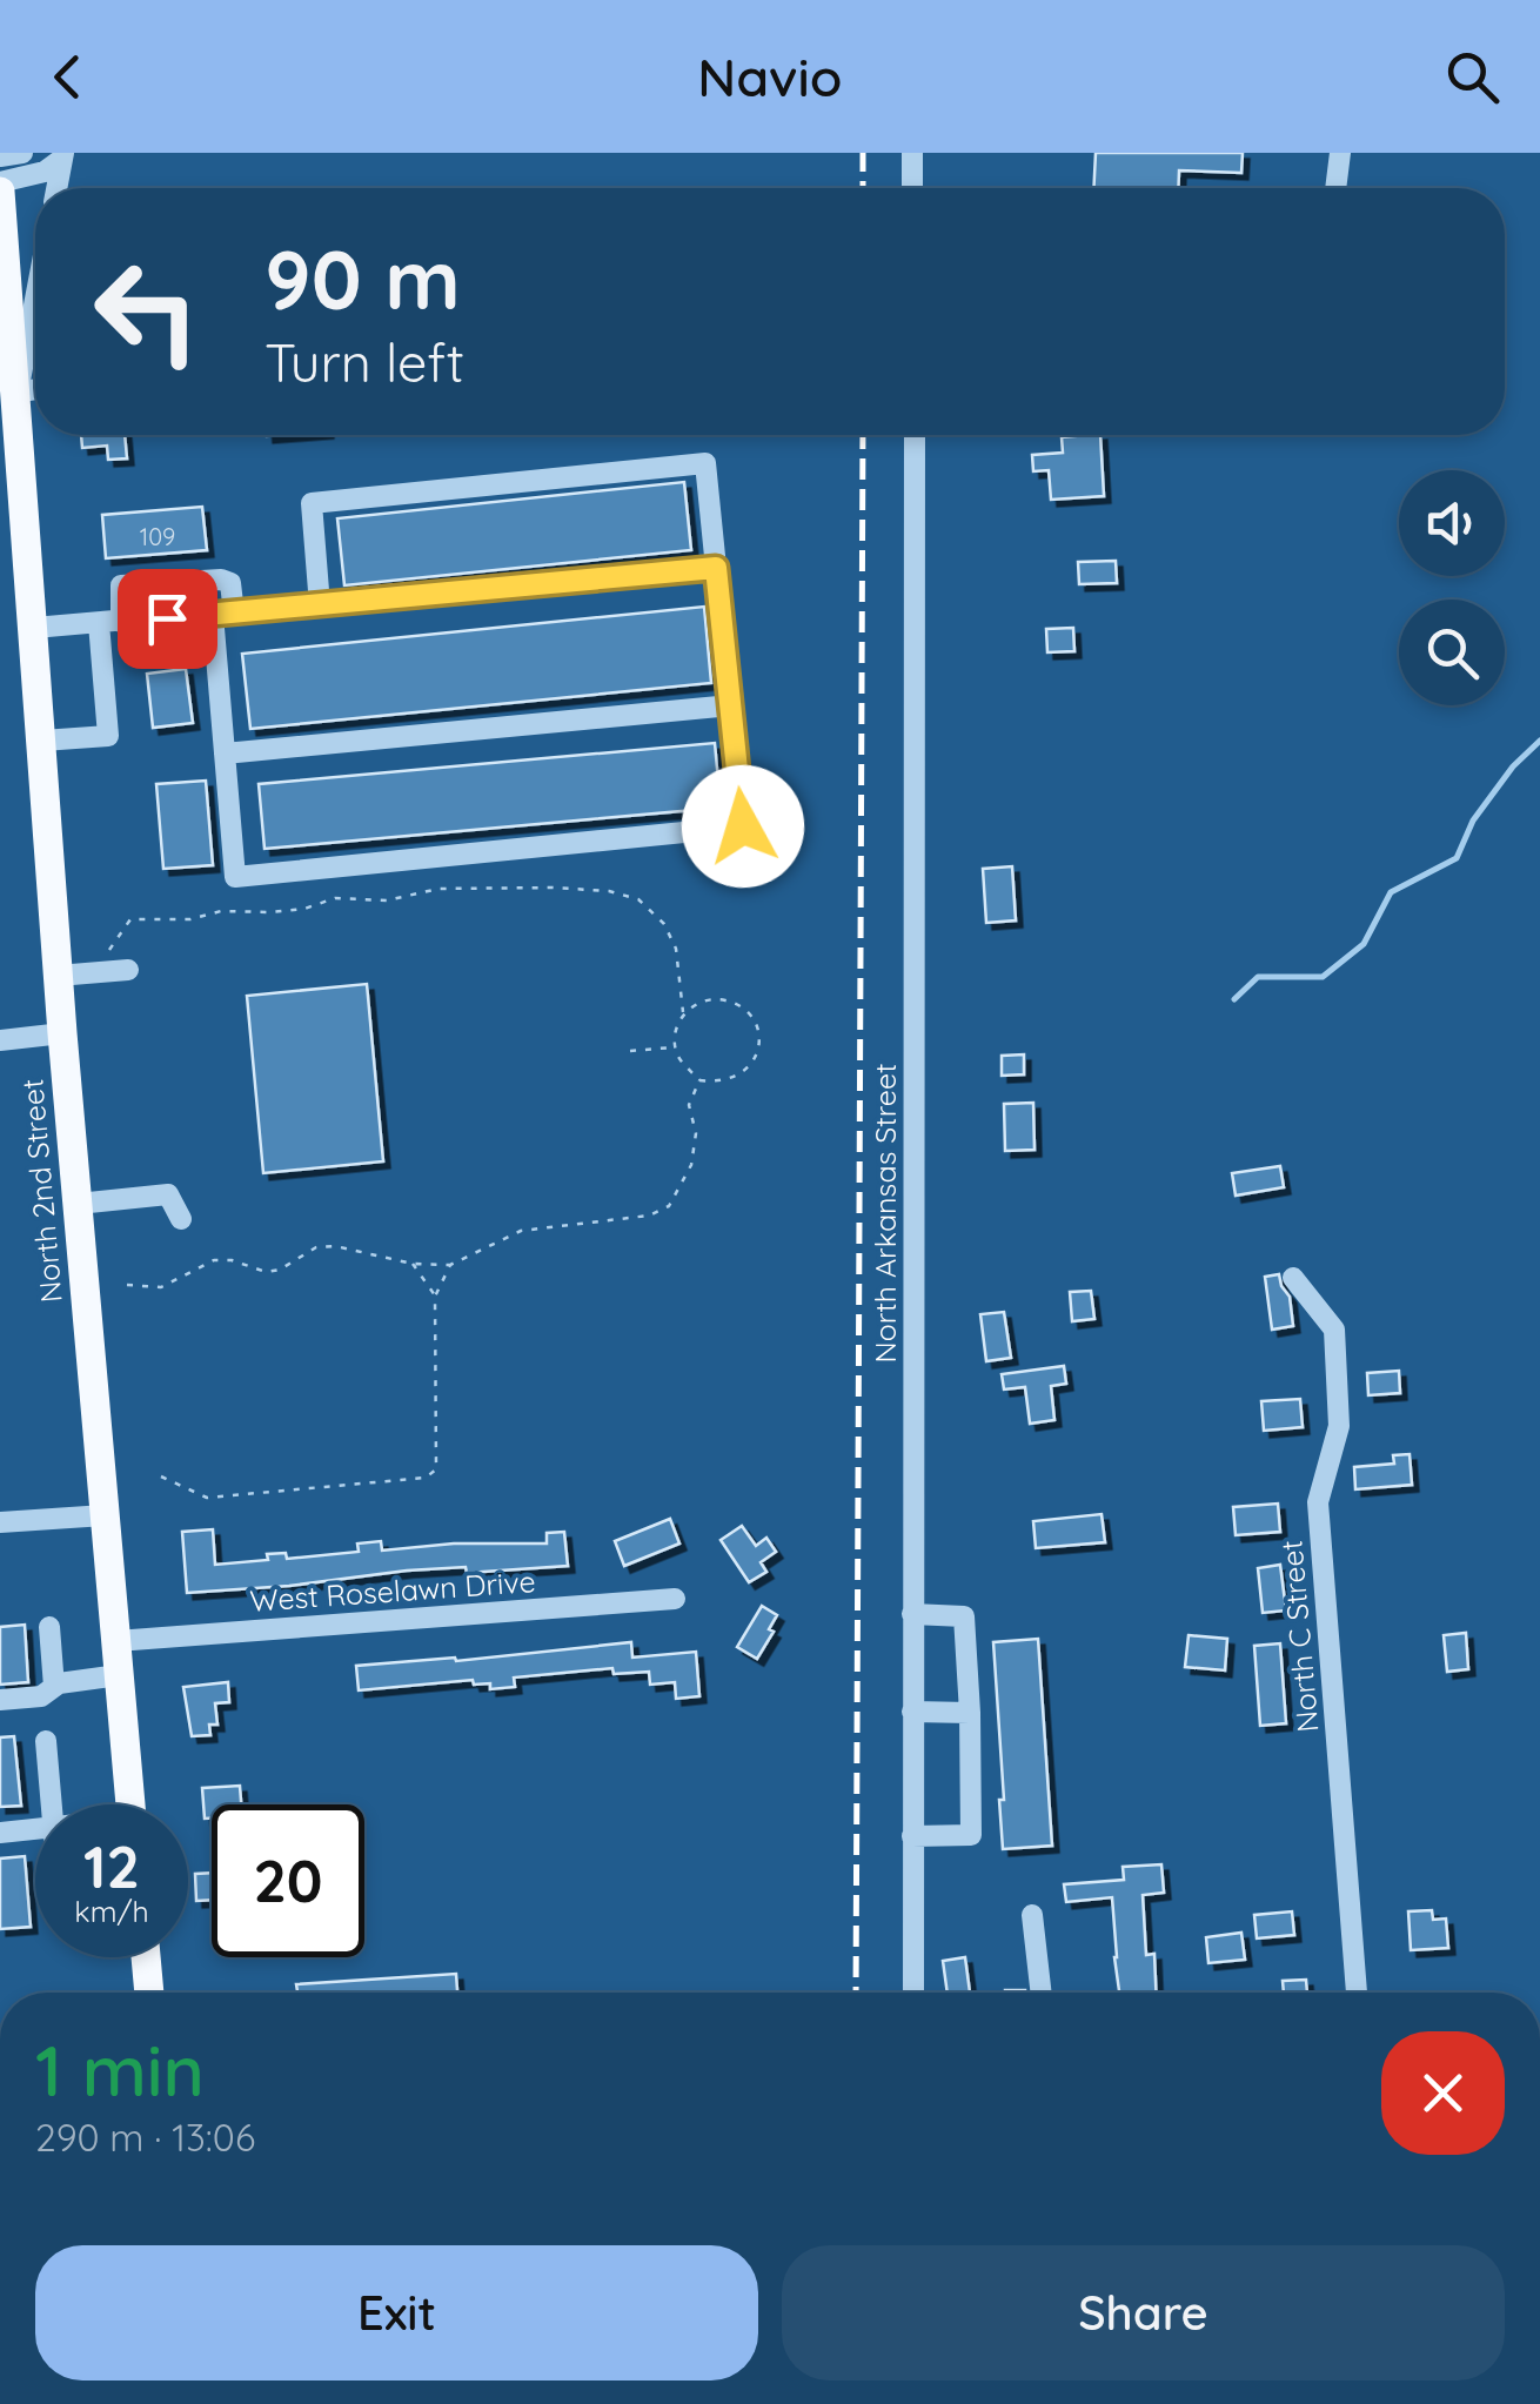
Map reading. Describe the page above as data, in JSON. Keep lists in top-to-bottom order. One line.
{"streets":{"main road":["North 2nd Street"],"street":["North Arkansas Street","West Roselawn Drive","North C Street"]},"crossings":[["North 2nd Street","West Roselawn Drive"]],"house_numbers":["109"],"page":{"header":"Navio","turn":["90 m","Turn left"],"speed":"12 km/h","limit":"20","heading":["1 min","290 m · 13:06"],"buttons":["Exit","Share"]}}
